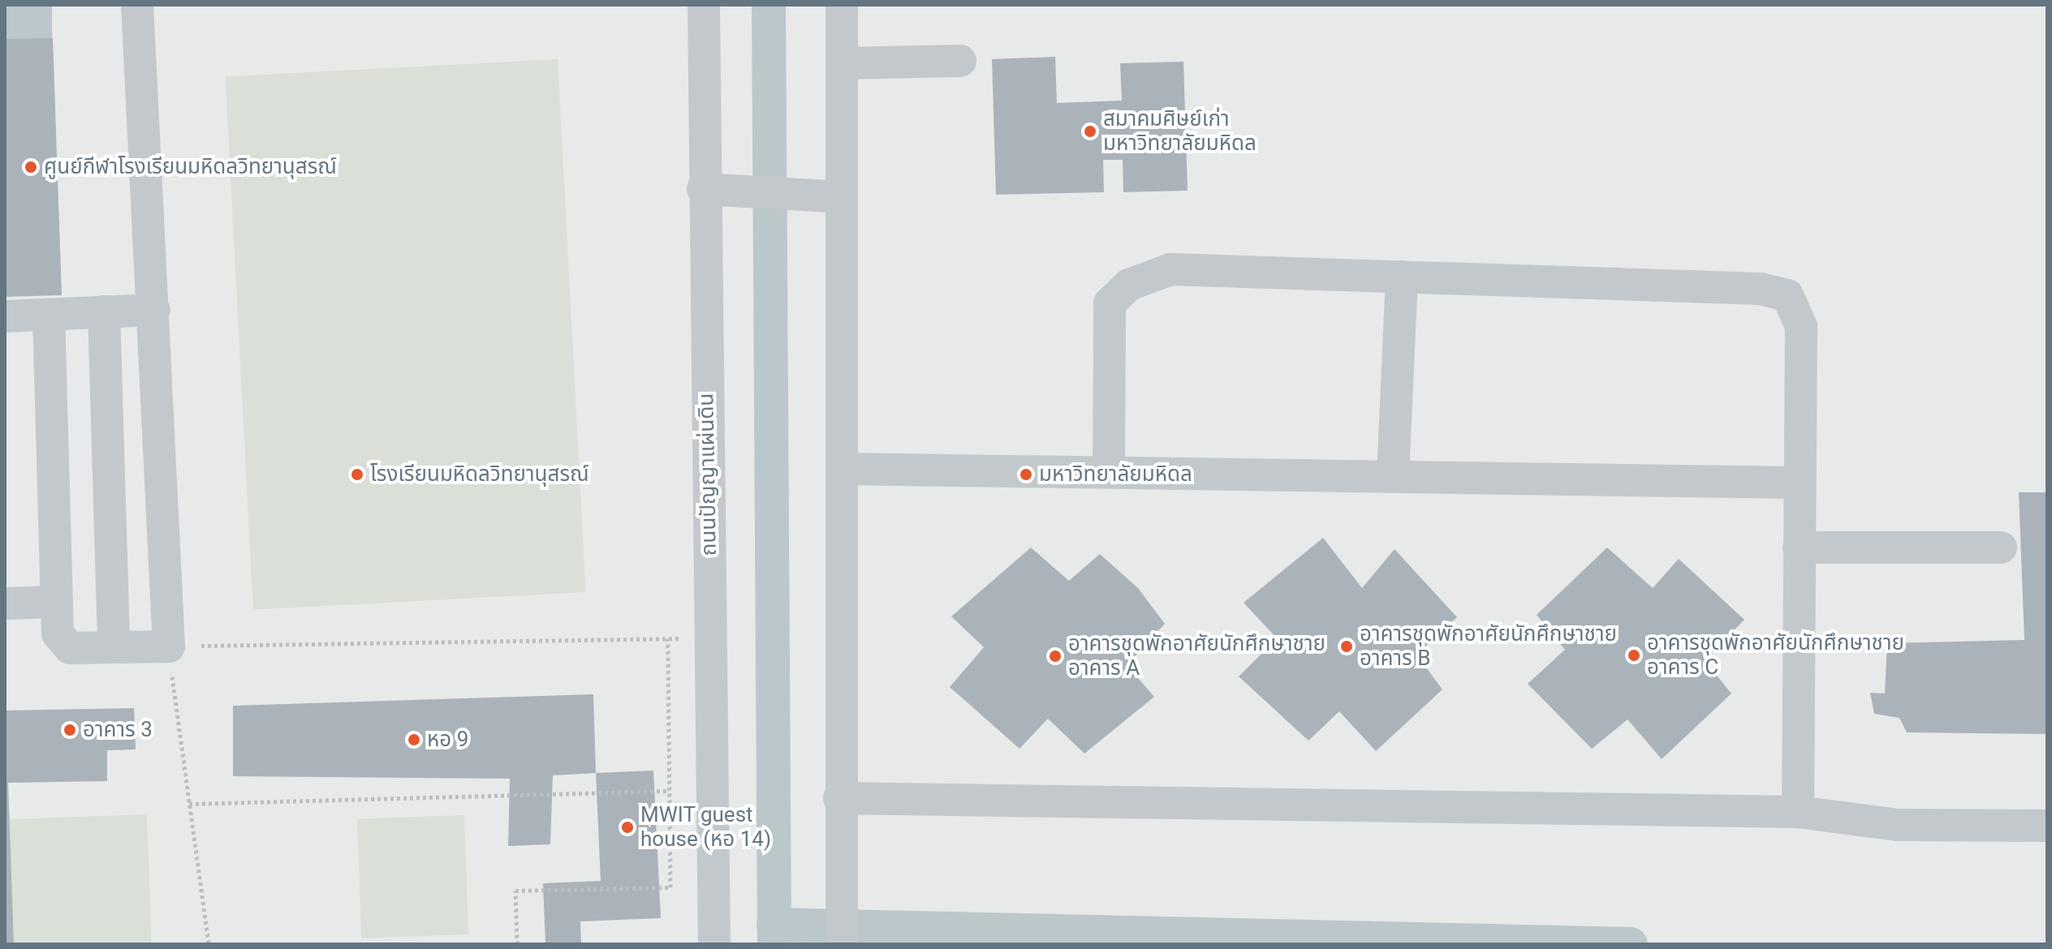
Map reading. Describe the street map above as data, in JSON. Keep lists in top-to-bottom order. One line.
{"streets":{"street":["ถนนปัญญาแผ่นดิน"]},"places":["สมาคมศิษย์เก่า มหาวิทยาลัยมหิดล","ศูนย์กีฬาโรงเรียนมหิดลวิทยานุสรณ์","โรงเรียนมหิดลวิทยานุสรณ์","มหาวิทยาลัยมหิดล","อาคารชุดพักอาศัยนักศึกษาชาย อาคาร B","อาคารชุดพักอาศัยนักศึกษาชาย อาคาร C","อาคารชุดพักอาศัยนักศึกษาชาย อาคาร A","อาคาร 3","หอ 9","MWIT guest house (หอ 14)"]}
